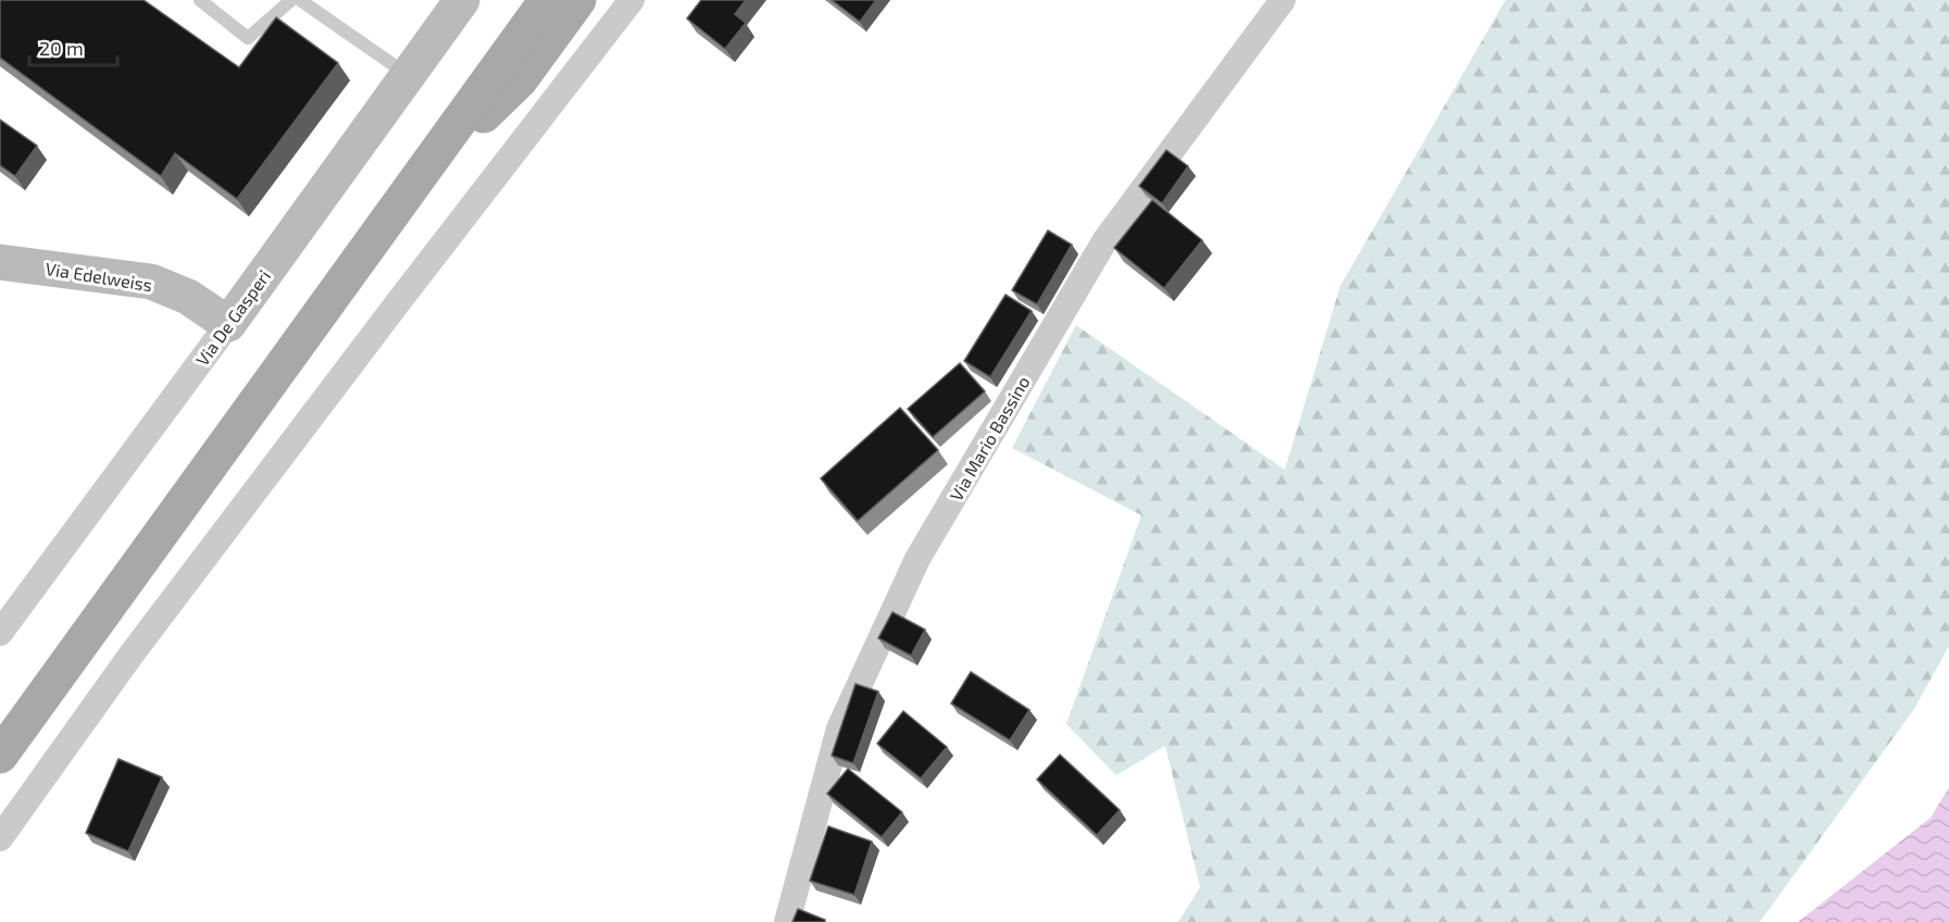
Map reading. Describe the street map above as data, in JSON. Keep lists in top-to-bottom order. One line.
{"streets":{"street":["Via Edelweiss","Via De Gasperi","Via Mario Bassino"]},"crossings":[["Via Edelweiss","Via De Gasperi"]],"scale_bar":"20 m"}
